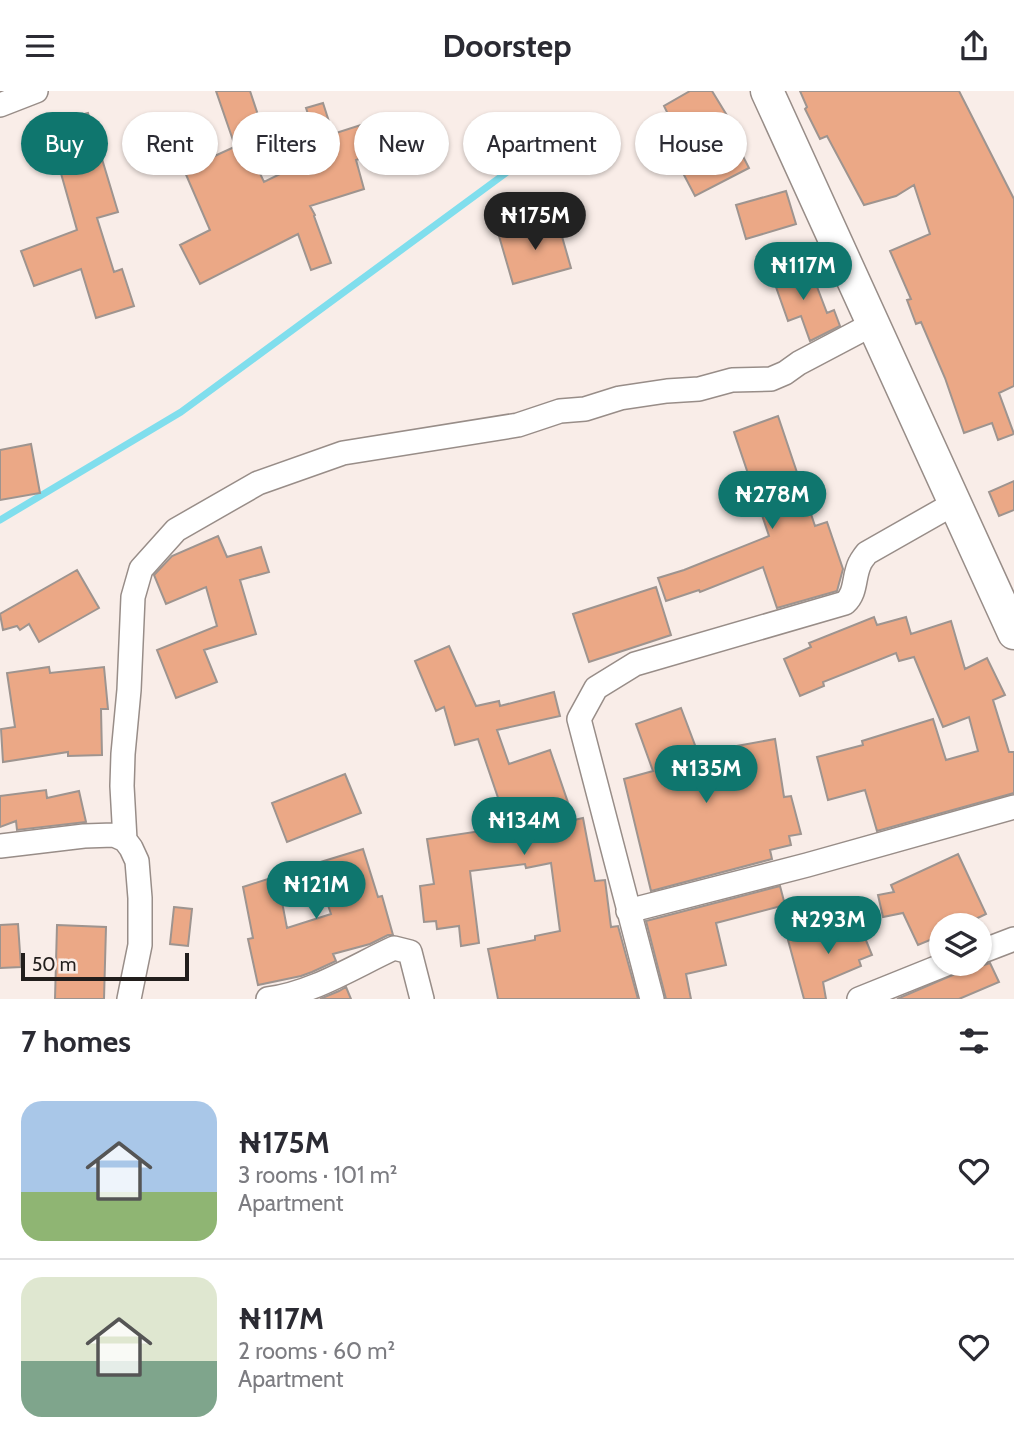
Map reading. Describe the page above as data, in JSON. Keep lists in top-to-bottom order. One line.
{"scale_bar":"50 m","page":{"header":"Doorstep","chip":["Buy","Rent","Filters","New","Apartment","House"],"price":["₦175M","₦117M","₦278M","₦135M","₦134M","₦121M","₦293M"],"scale":"50 m","heading":"7 homes","list":[{"name":"₦175M","note":"3 rooms · 101 m² · Apartment"},{"name":"₦117M","note":"2 rooms · 60 m² · Apartment"}]}}
